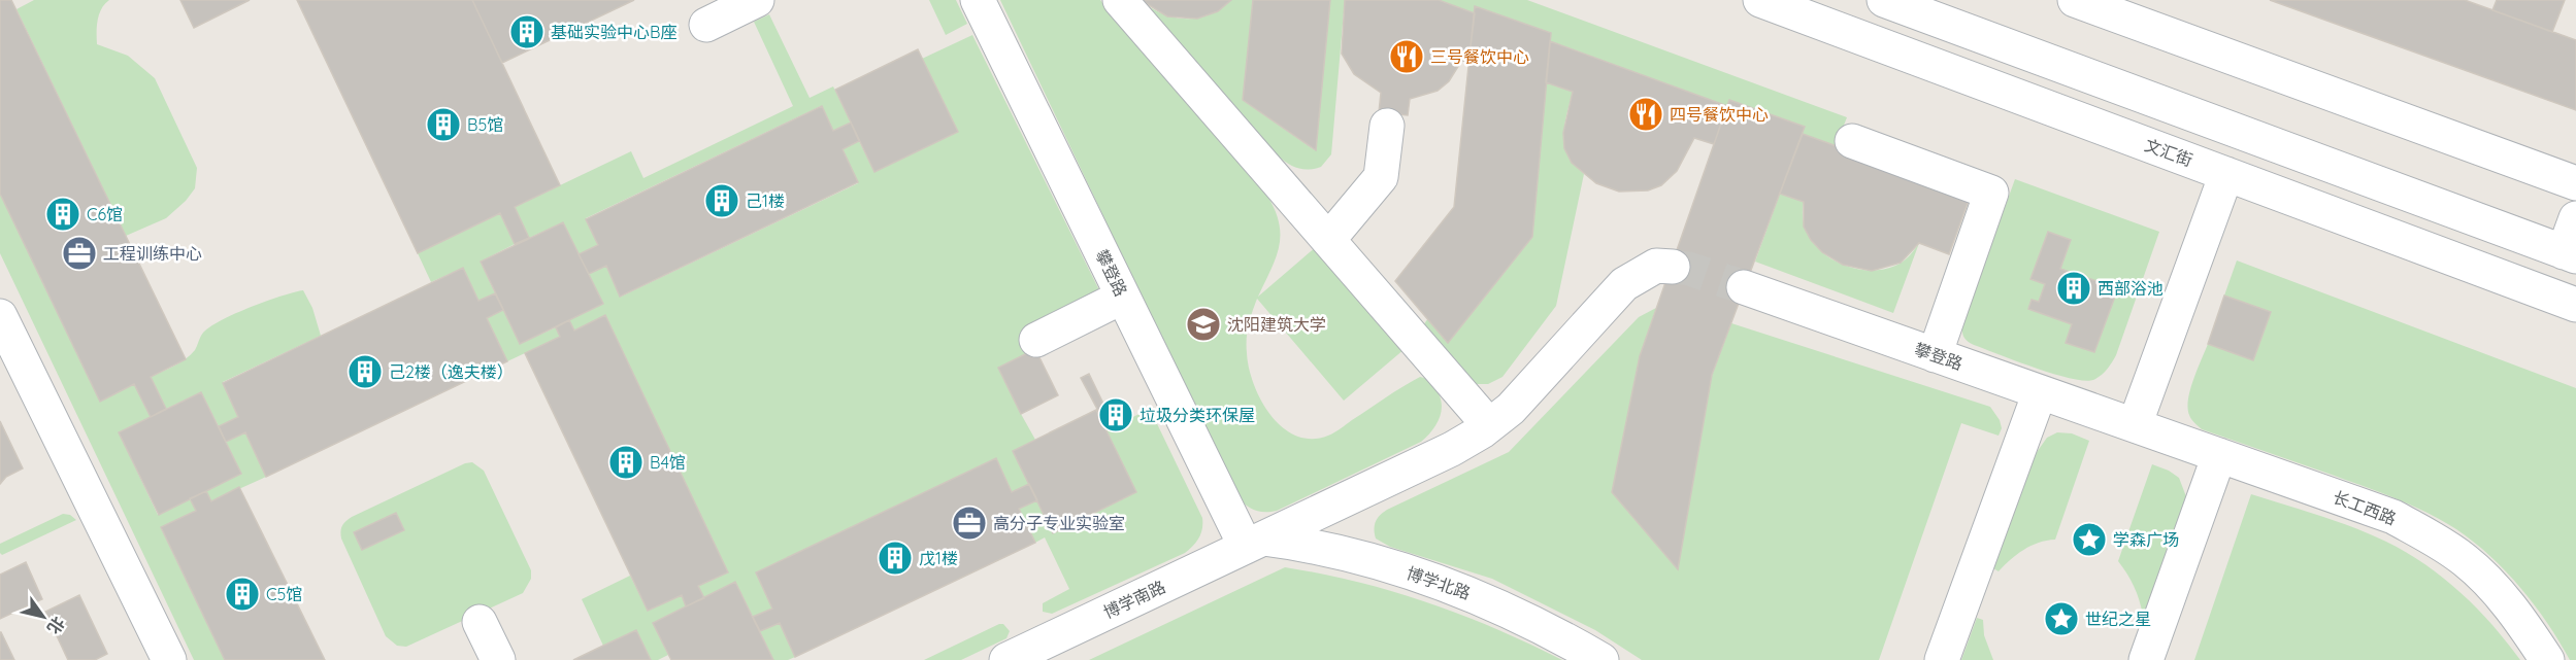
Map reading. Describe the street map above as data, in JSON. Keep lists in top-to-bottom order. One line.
{"streets":{"street":["文汇街","攀登路","长工西路","博学北路","博学南路"]},"crossings":[["攀登路","长工西路"],["攀登路","博学北路"],["攀登路","博学南路"],["博学北路","博学南路"]],"places":{"building":["基础实验中心B座","B5馆","己1楼","C6馆","西部浴池","己2楼（逸夫楼）","垃圾分类环保屋","B4馆","戊1楼","C5馆"],"restaurant":["三号餐饮中心","四号餐饮中心"],"office":["工程训练中心","高分子专业实验室"],"school or university":["沈阳建筑大学"],"place":["学森广场","世纪之星"]},"north":"bottom right"}
